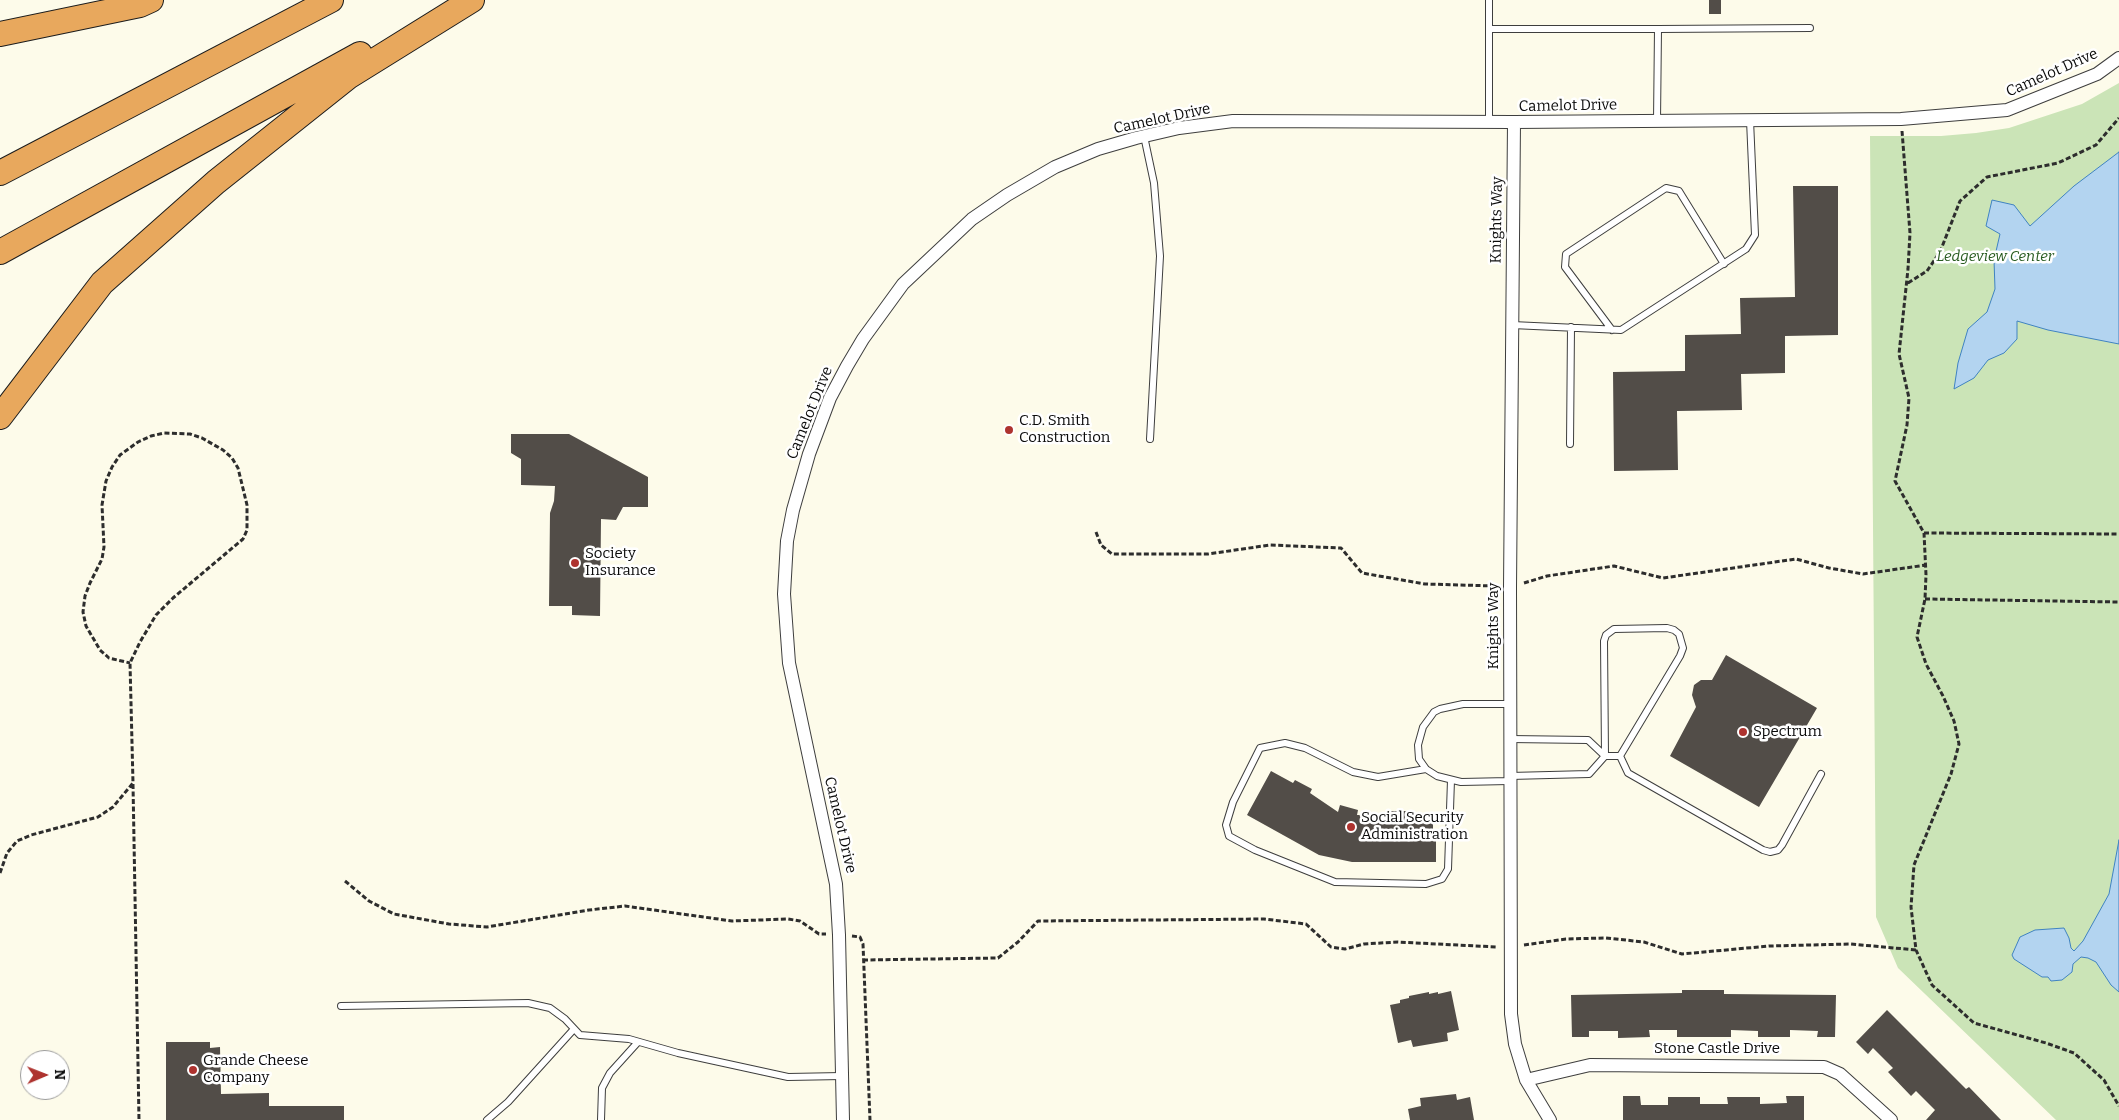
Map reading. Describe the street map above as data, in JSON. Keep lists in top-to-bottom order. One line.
{"streets":{"street":["Camelot Drive","Knights Way","Stone Castle Drive"]},"crossings":[["Camelot Drive","Knights Way"],["Knights Way","Stone Castle Drive"]],"parks":["Ledgeview Center"],"places":["C.D. Smith Construction","Society Insurance","Spectrum","Social Security Administration","Grande Cheese Company"],"north":"right"}
